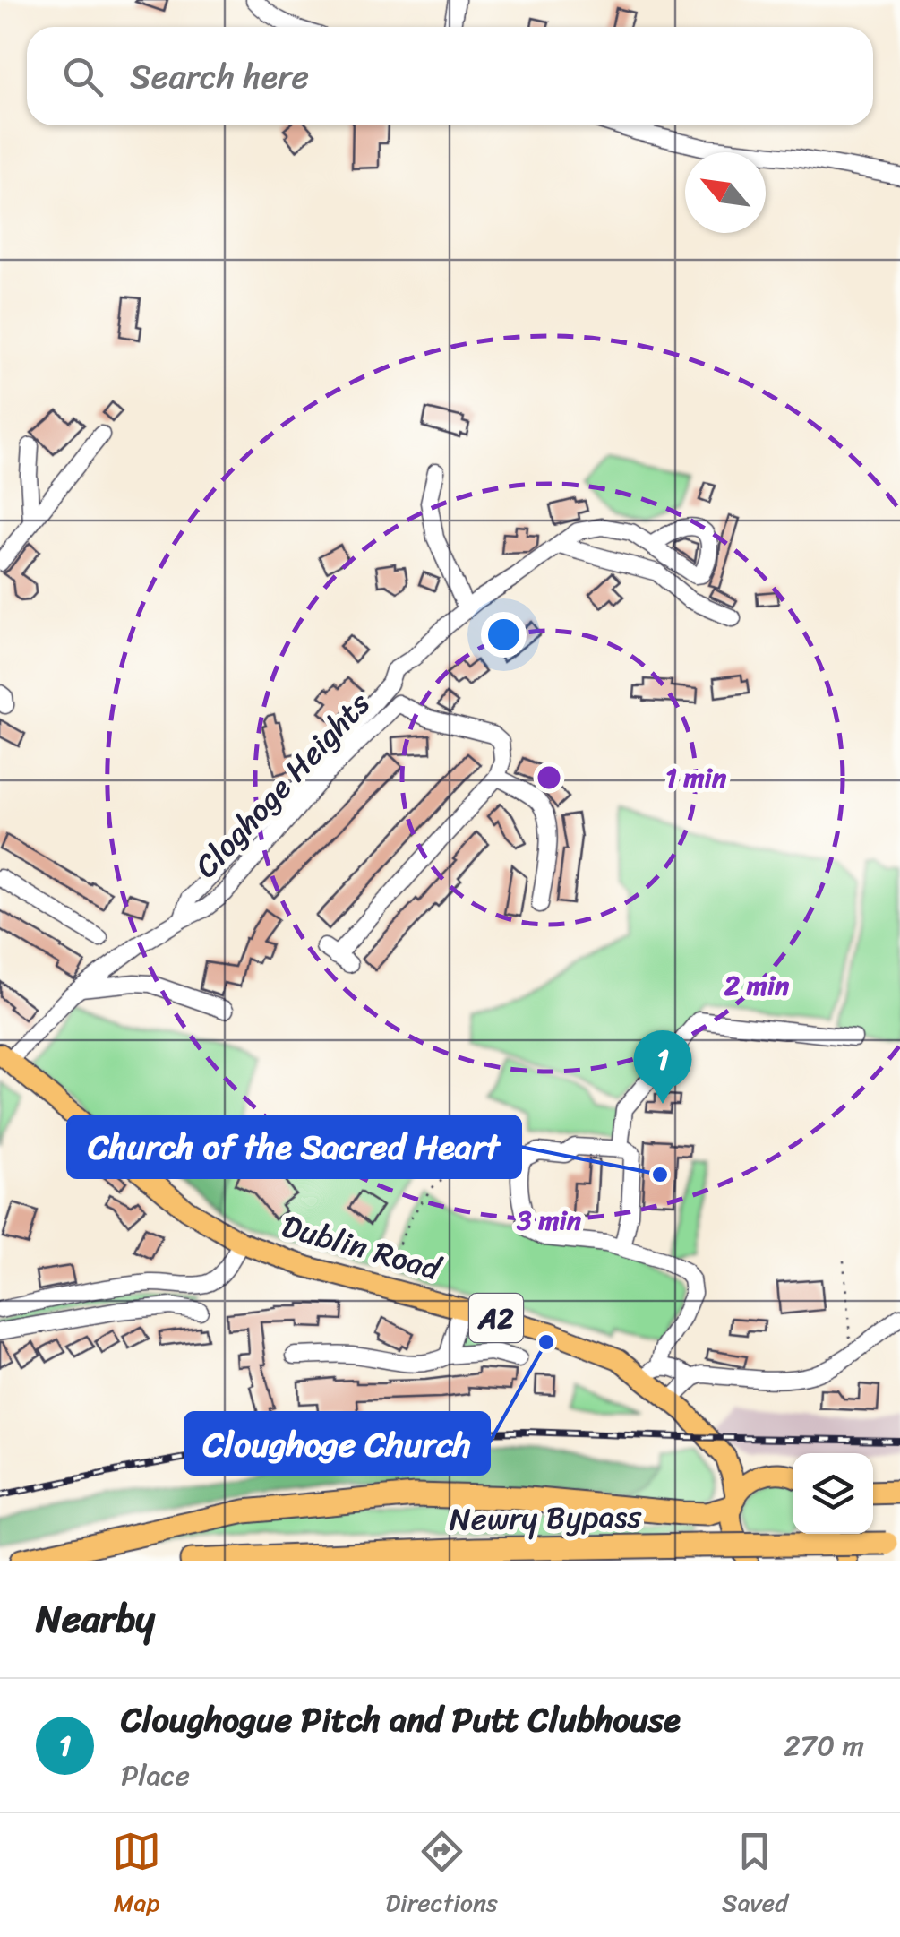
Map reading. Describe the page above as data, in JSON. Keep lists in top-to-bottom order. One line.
{"streets":{"highway":["Newry Bypass"],"main road":["Dublin Road","A2"],"street":["Cloghoge Heights"]},"crossings":[["Cloghoge Heights","Dublin Road"],["Dublin Road","A2"]],"places":["Church of the Sacred Heart","Cloughoge Church"],"north":"top left","page":{"search":"Search here","pins":"1","heading":"Nearby","list":[{"mark":"1","name":"Cloughogue Pitch and Putt Clubhouse","note":"Place","value":"270 m"}],"nav":["Map","Directions","Saved"]},"rings":["1 min","2 min","3 min"]}
